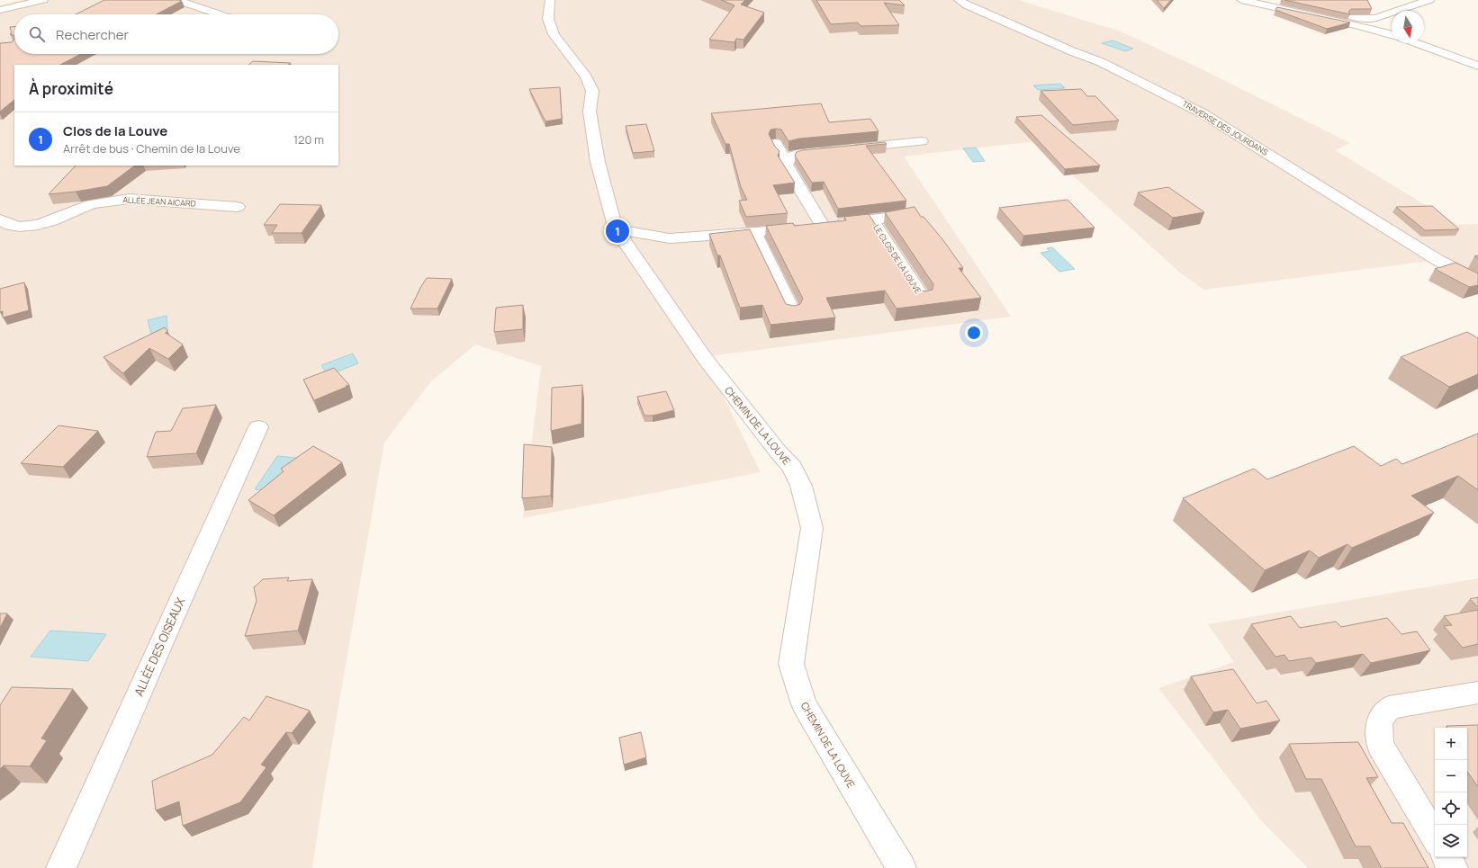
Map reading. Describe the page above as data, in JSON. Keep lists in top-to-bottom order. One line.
{"streets":{"street":["TRAVERSE DES JOURDANS","ALLÉE JEAN AICARD","LE CLOS DE LA LOUVE","CHEMIN DE LA LOUVE","ALLÉE DES OISEAUX"]},"crossings":[["LE CLOS DE LA LOUVE","CHEMIN DE LA LOUVE"]],"north":"bottom","page":{"search":"Rechercher","heading":"À proximité","list":[{"mark":"1","name":"Clos de la Louve","note":"Arrêt de bus · Chemin de la Louve","value":"120 m"}],"pins":"1","map_buttons":["+","−"]}}
